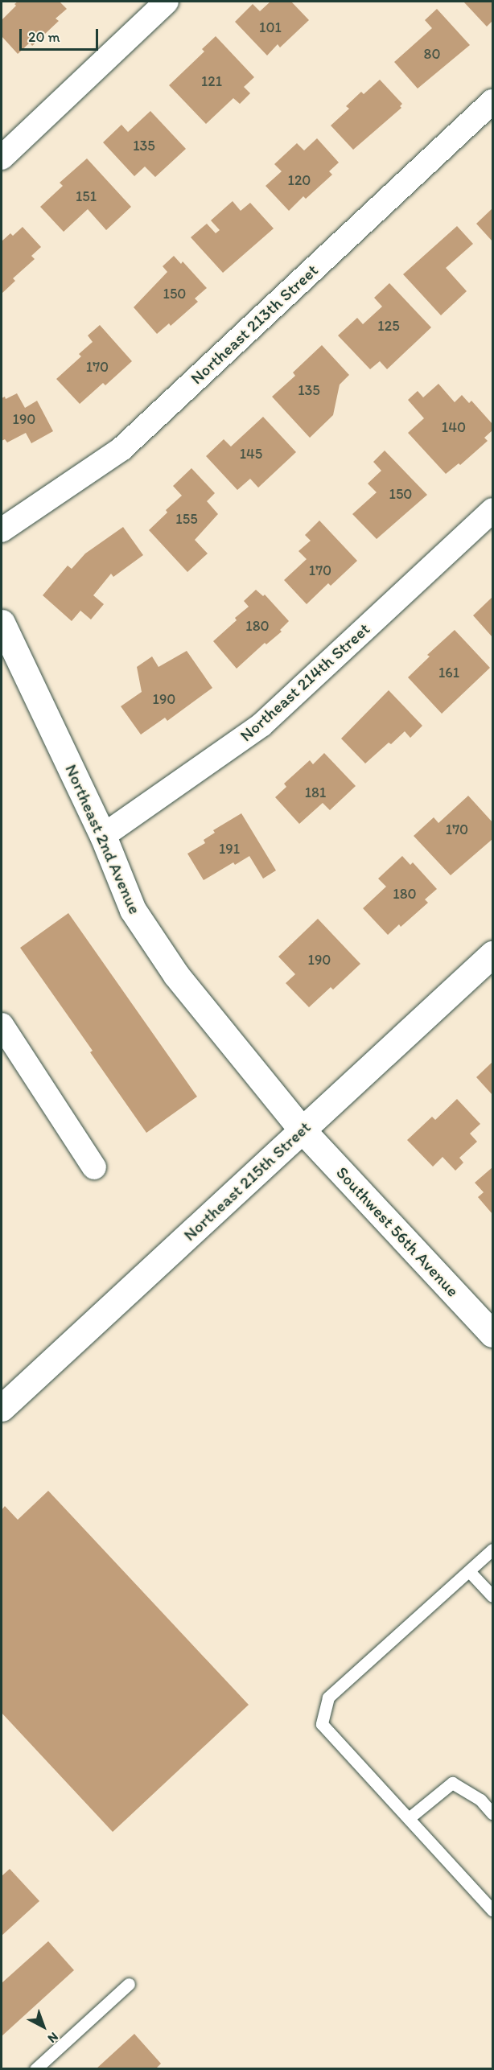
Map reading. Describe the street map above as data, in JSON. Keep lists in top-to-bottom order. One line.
{"streets":{"street":["Northeast 213th Street","Northeast 214th Street","Northeast 2nd Avenue","Northeast 215th Street","Southwest 56th Avenue"]},"crossings":[["Northeast 214th Street","Northeast 2nd Avenue"],["Northeast 2nd Avenue","Northeast 215th Street"],["Northeast 2nd Avenue","Southwest 56th Avenue"],["Northeast 215th Street","Southwest 56th Avenue"]],"house_numbers":["101","80","121","135","120","151","150","125","170","135","190","140","145","150","155","170","180","161","190","181","170","191","180","190"],"scale_bar":"20 m","north":"bottom right"}
